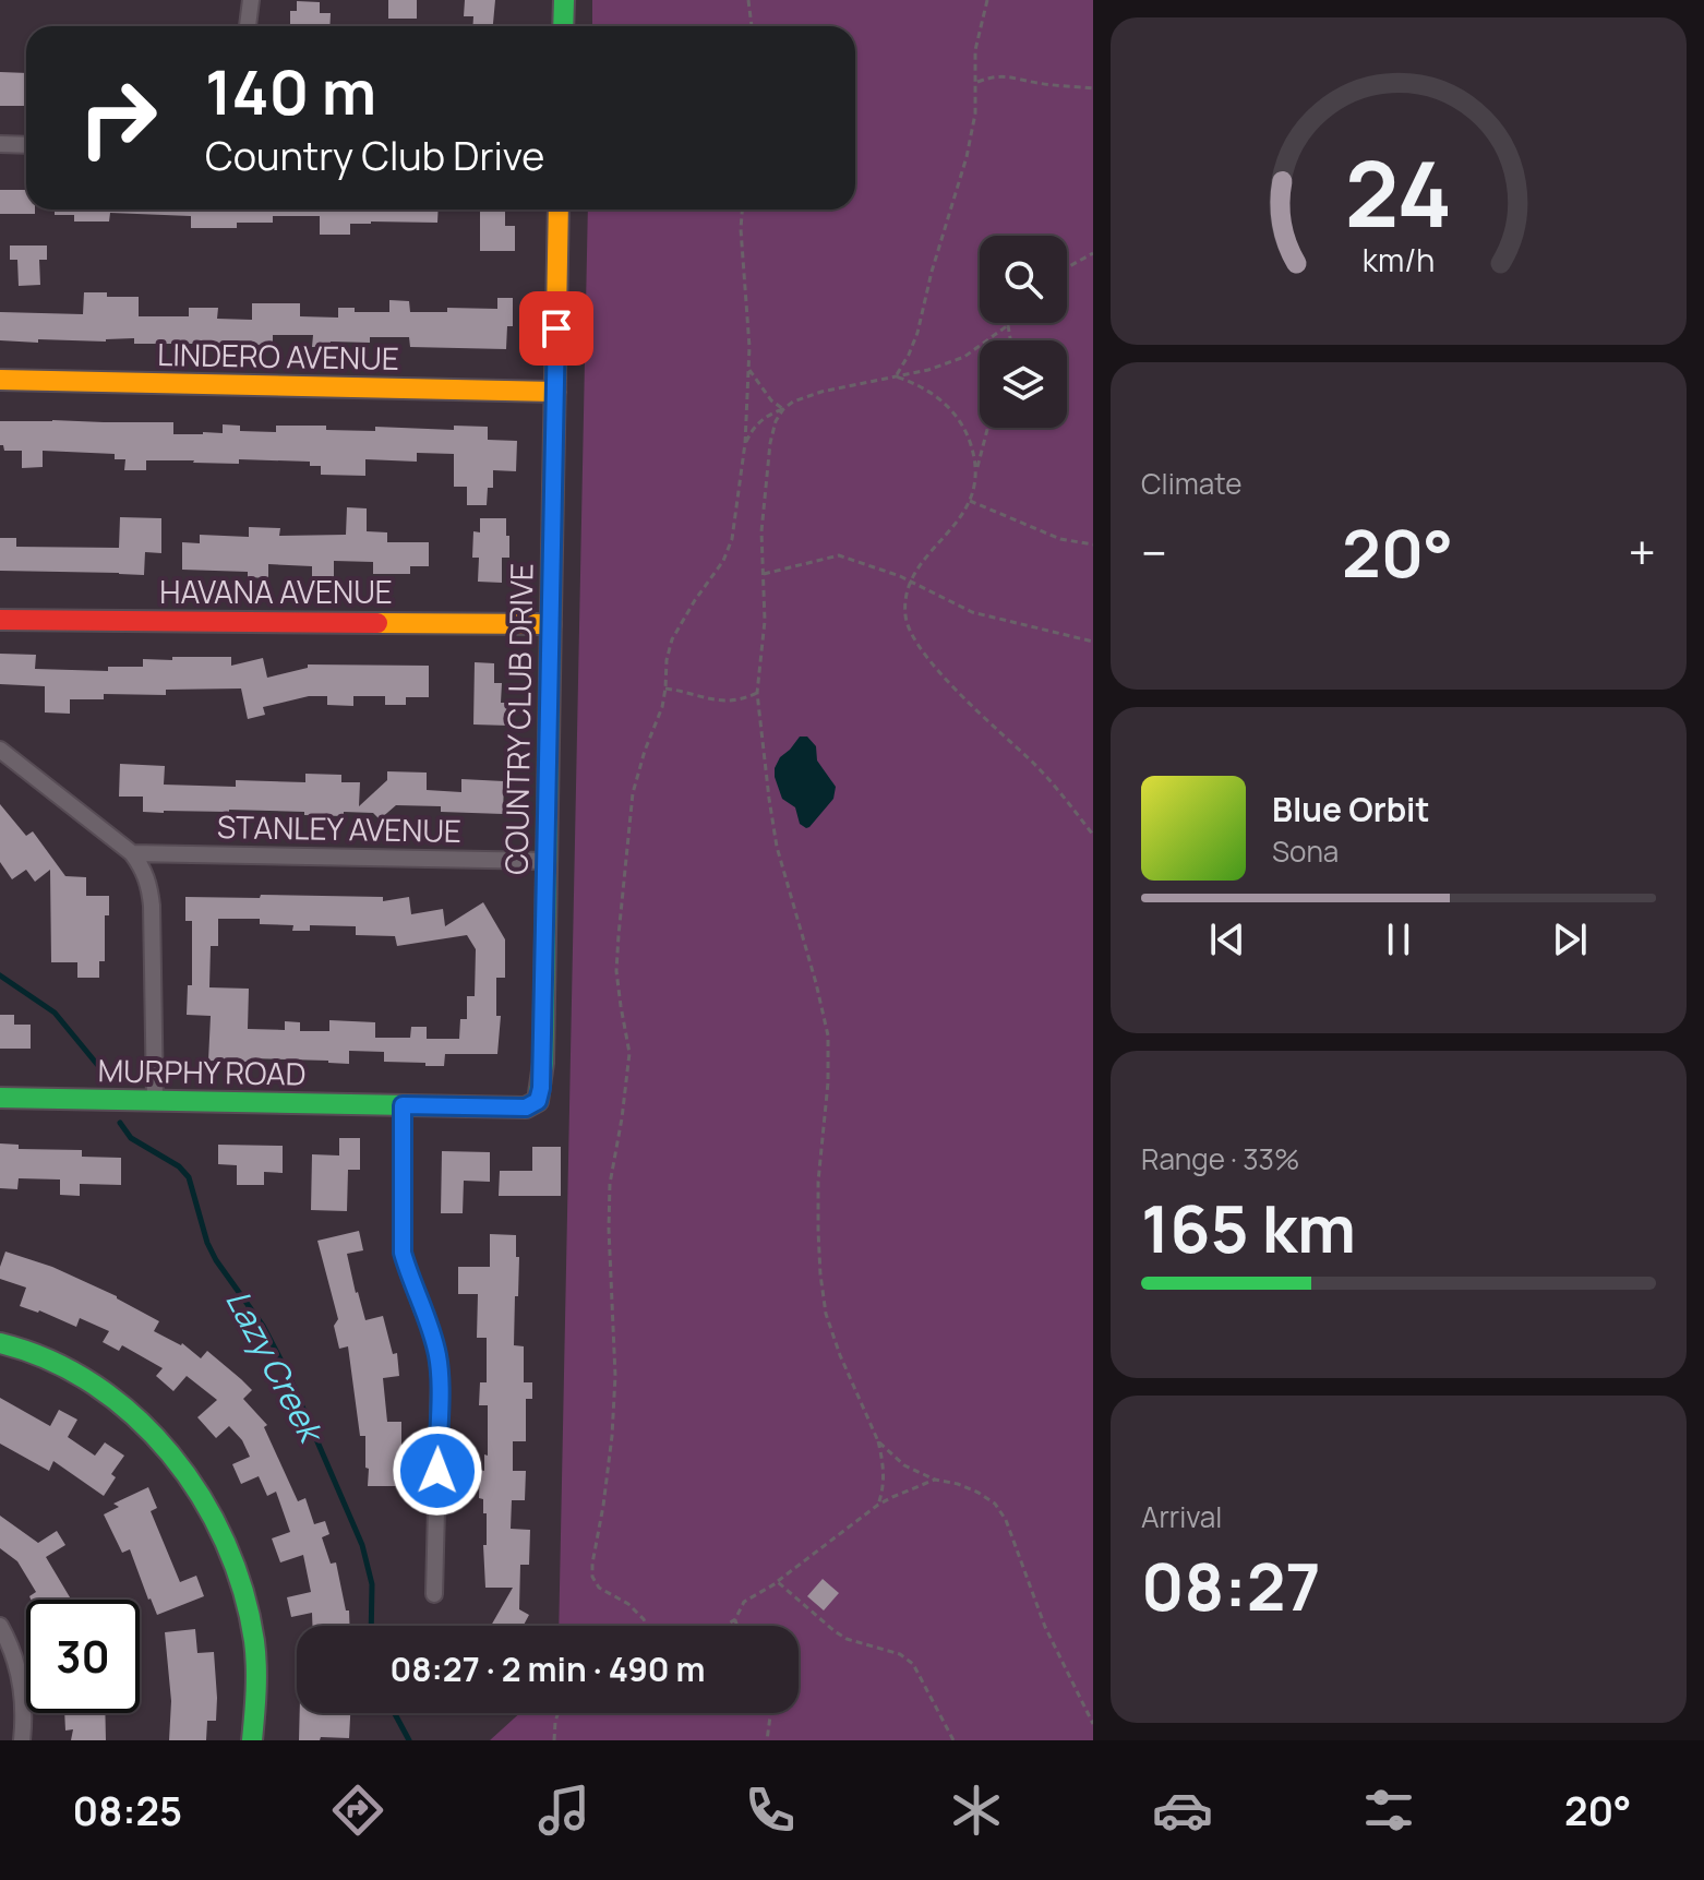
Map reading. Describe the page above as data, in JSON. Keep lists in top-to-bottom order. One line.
{"streets":{"street":["LINDERO AVENUE","HAVANA AVENUE","COUNTRY CLUB DRIVE","STANLEY AVENUE","MURPHY ROAD"]},"crossings":[["LINDERO AVENUE","COUNTRY CLUB DRIVE"],["HAVANA AVENUE","COUNTRY CLUB DRIVE"],["COUNTRY CLUB DRIVE","STANLEY AVENUE"],["COUNTRY CLUB DRIVE","MURPHY ROAD"]],"water":["Lazy Creek"],"page":{"turn":["140 m","Country Club Drive"],"tile":["Climate",["Range · 33%","165 km"],["Arrival","08:27"]],"heat":["−","20°","+"],"song":["Blue Orbit","Sona"],"limit":"30","trip":"08:27 · 2 min · 490 m","tabs":["08:25","20°"],"gauge":["24","km/h"]}}
